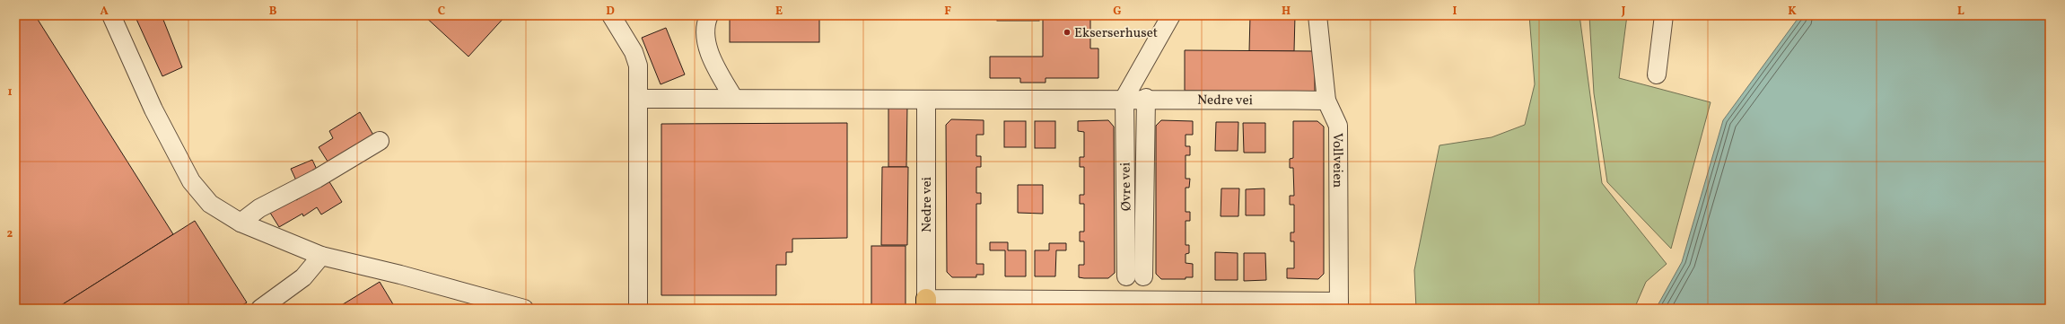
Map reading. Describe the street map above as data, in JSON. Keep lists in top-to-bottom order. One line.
{"streets":{"street":["Nedre vei","Vollveien","Øvre vei"]},"crossings":[["Nedre vei","Vollveien"],["Nedre vei","Øvre vei"]],"places":["Ekserserhuset"],"grid":{"columns":["A","B","C","D","E","F","G","H","I","J","K","L"],"rows":["1","2"]}}
